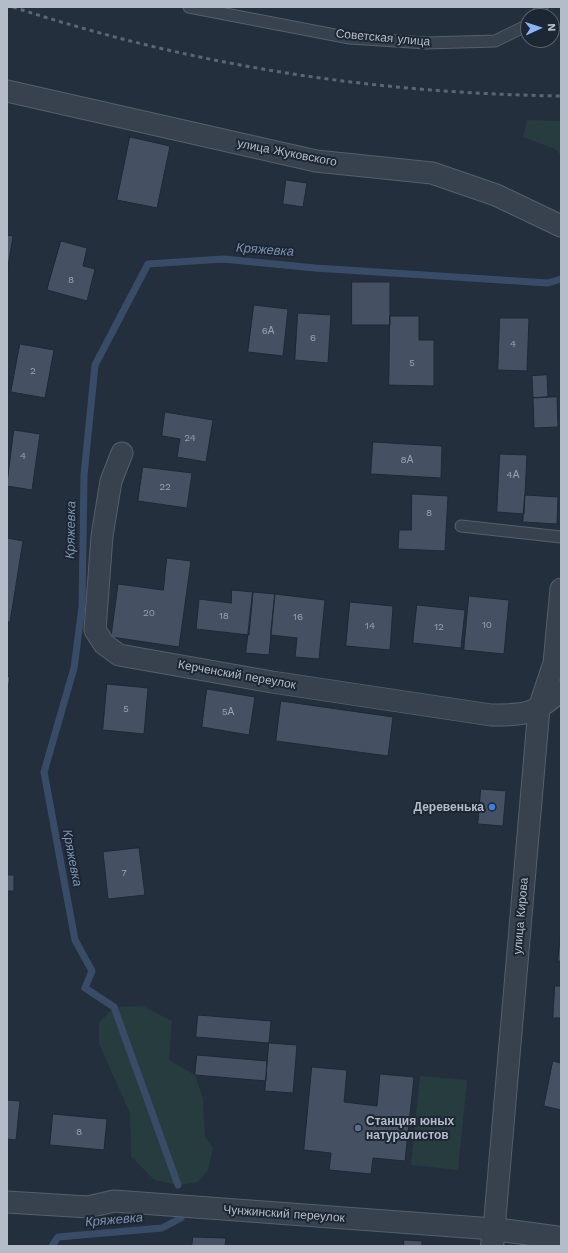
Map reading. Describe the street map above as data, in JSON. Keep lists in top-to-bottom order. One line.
{"streets":{"street":["улица Жуковского","Керченский переулок","улица Кирова","Чунжинский переулок"],"lane":["Советская улица"]},"crossings":[["Керченский переулок","улица Кирова"],["улица Кирова","Чунжинский переулок"]],"water":["Кряжевка"],"places":["Деревенька","Станция юных натуралистов"],"house_numbers":["8","6А","6","4","5","2","24","4","8А","4А","22","8","20","18","16","10","14","12","5","5А","7","8"],"north":"right"}
